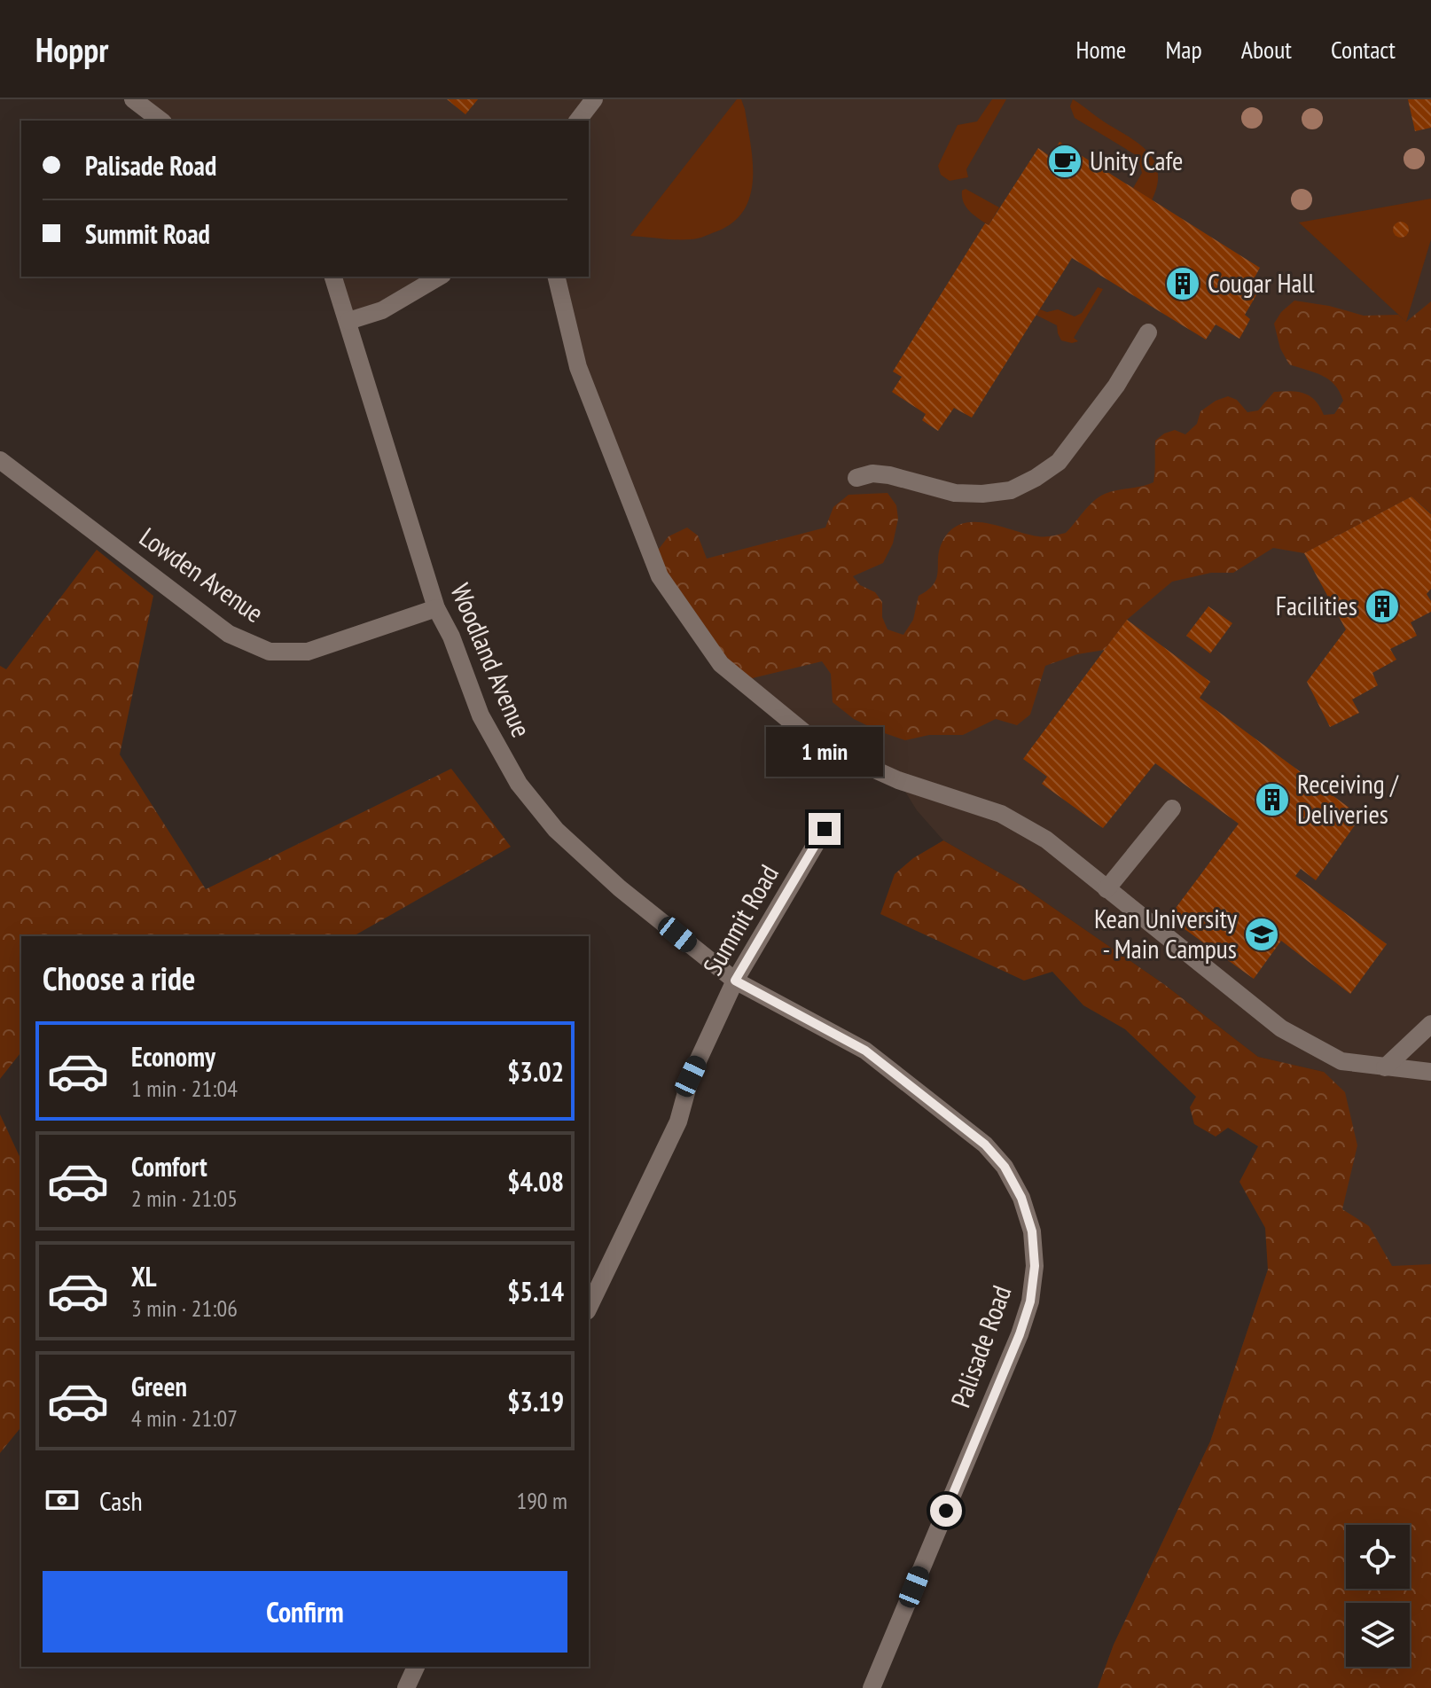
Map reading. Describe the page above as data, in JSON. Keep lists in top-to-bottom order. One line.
{"streets":{"street":["Lowden Avenue","Woodland Avenue","Summit Road","Palisade Road"]},"crossings":[["Lowden Avenue","Woodland Avenue"],["Woodland Avenue","Summit Road"],["Woodland Avenue","Palisade Road"],["Summit Road","Palisade Road"]],"places":{"cafe":["Unity Cafe"],"building":["Cougar Hall","Facilities","Receiving / Deliveries"],"school or university":["Kean University - Main Campus"]},"page":{"header":"Hoppr","nav":["Home","Map","About","Contact"],"banner":["Palisade Road","Summit Road"],"bubble":"1 min","heading":"Choose a ride","list":[{"name":"Economy","note":"1 min · 21:04","value":"$3.02"},{"name":"Comfort","note":"2 min · 21:05","value":"$4.08"},{"name":"XL","note":"3 min · 21:06","value":"$5.14"},{"name":"Green","note":"4 min · 21:07","value":"$3.19"}],"pay":["Cash","190 m"],"buttons":"Confirm"}}
